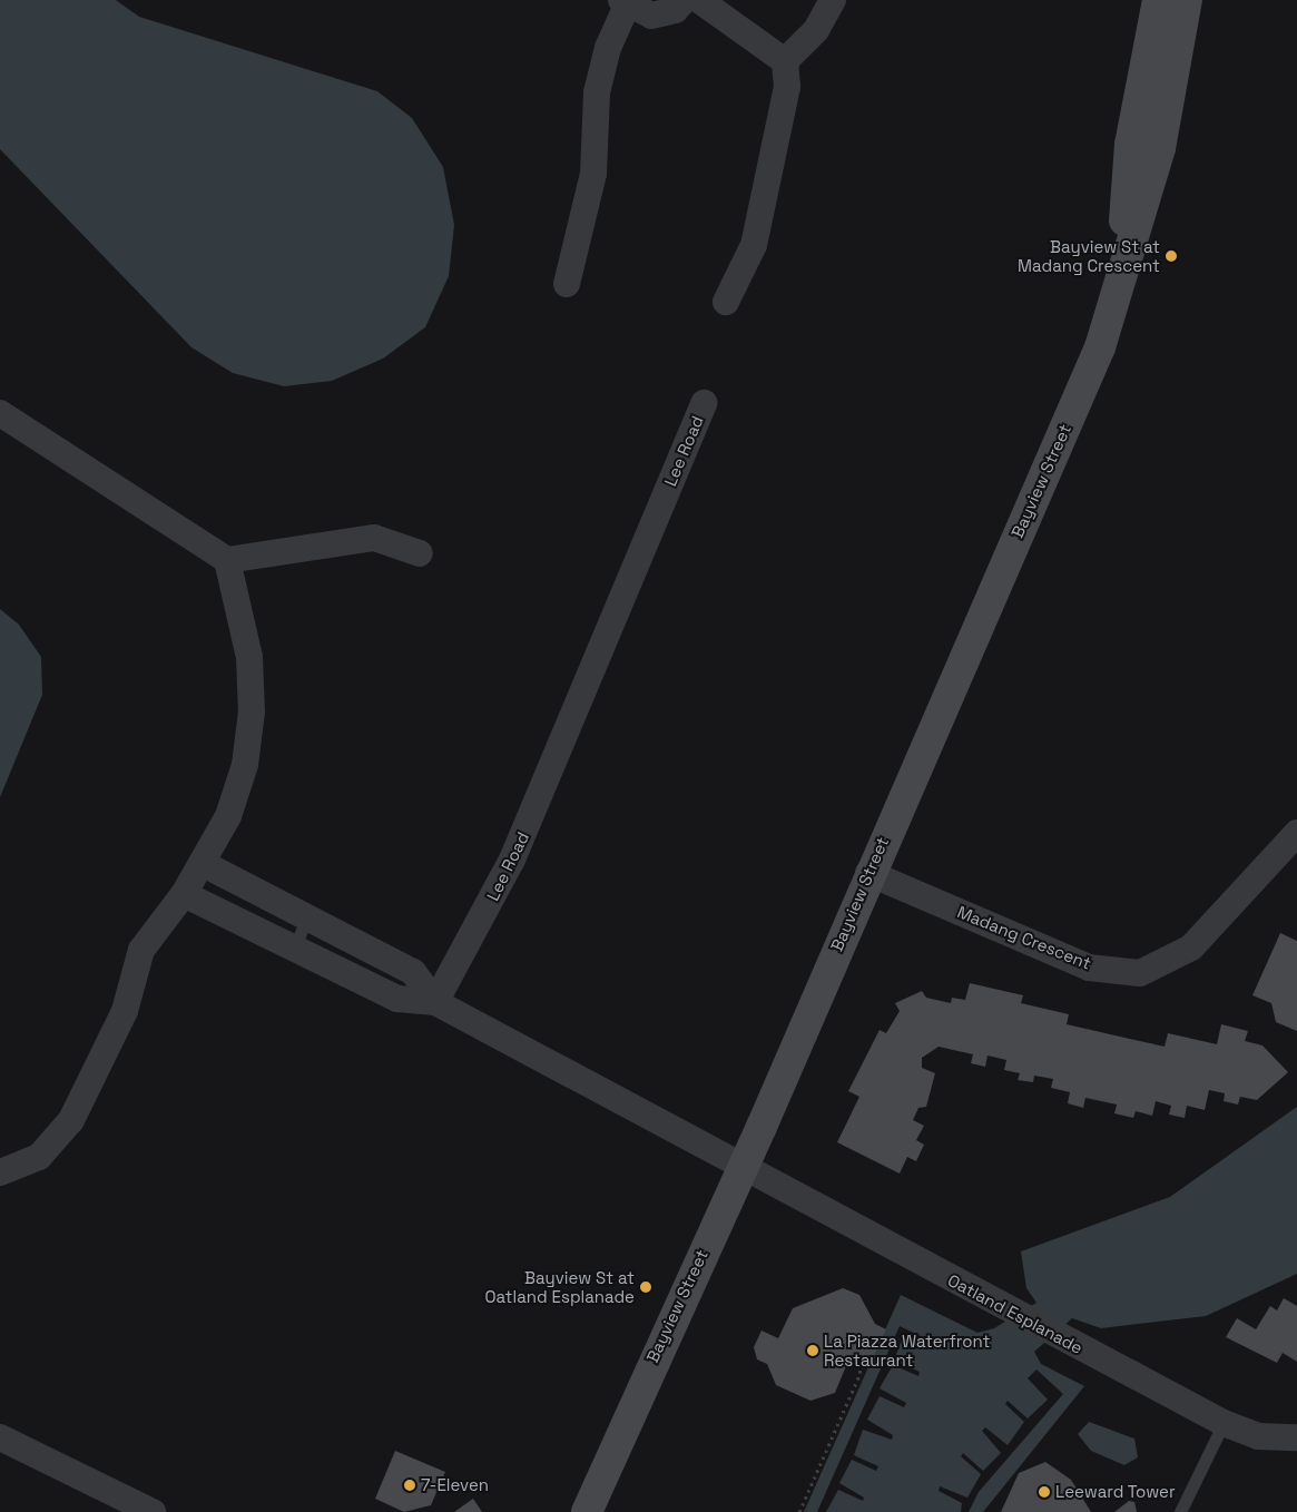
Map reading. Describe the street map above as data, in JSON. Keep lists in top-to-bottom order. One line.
{"streets":{"main road":["Bayview Street"],"street":["Lee Road","Madang Crescent","Oatland Esplanade"]},"crossings":[["Bayview Street","Madang Crescent"],["Bayview Street","Oatland Esplanade"]],"places":["Bayview St at Madang Crescent","Bayview St at Oatland Esplanade","La Piazza Waterfront Restaurant","7-Eleven","Leeward Tower"]}
